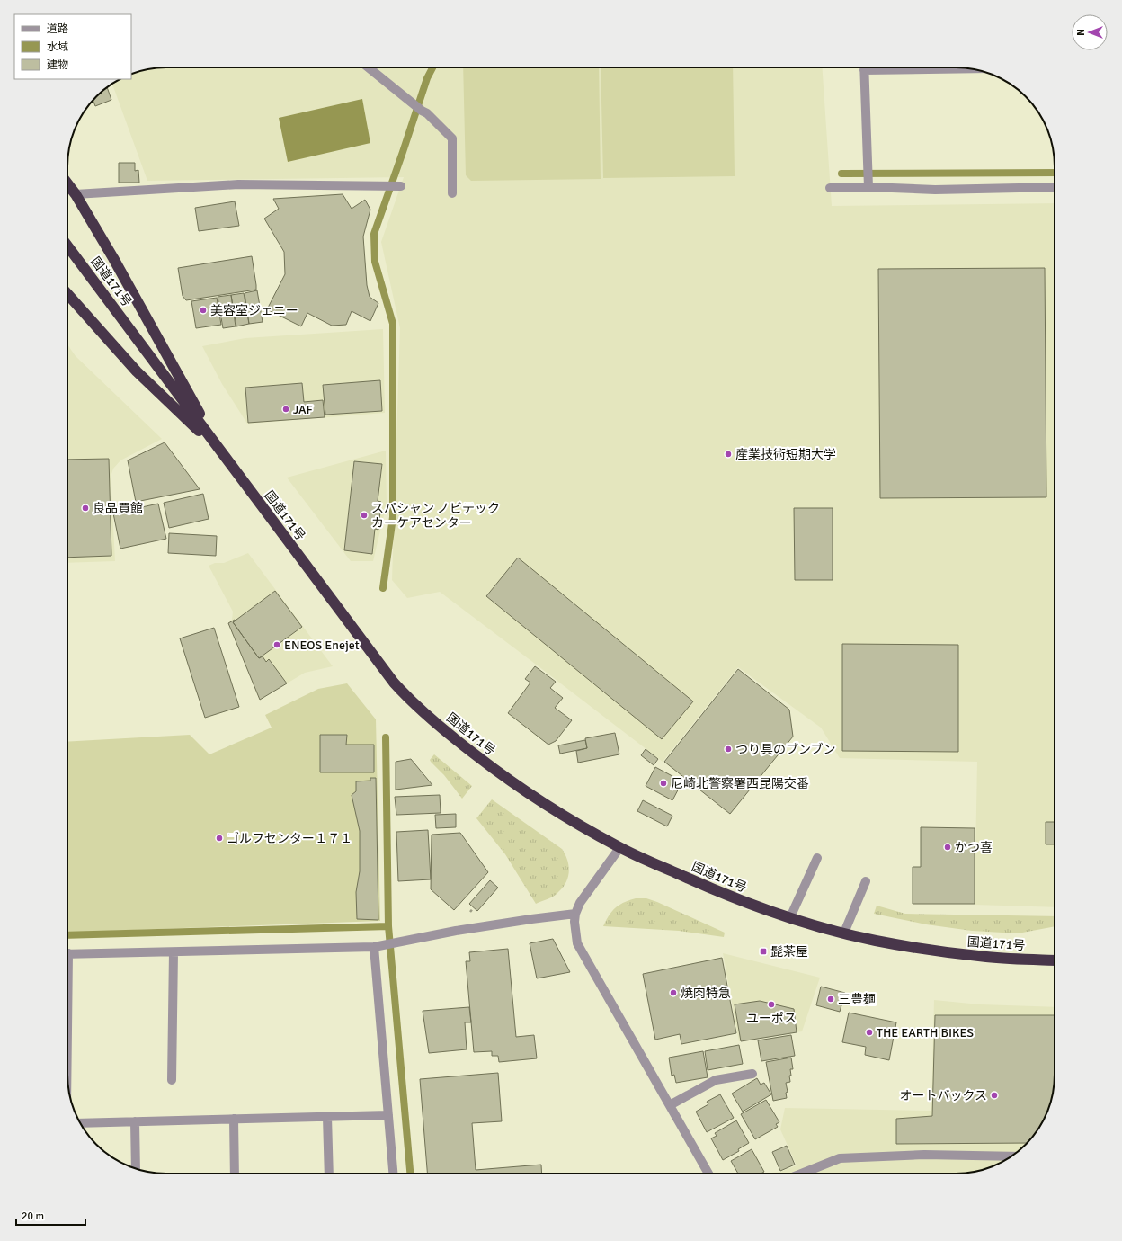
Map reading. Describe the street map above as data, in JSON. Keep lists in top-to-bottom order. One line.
{"streets":{"highway":["国道171号"]},"places":{"other":["美容室ジェニー","JAF","産業技術短期大学","良品買館","スパシャン ノビテック カーケアセンター","ENEOS Enejet","つり具のブンブン","尼崎北警察署西昆陽交番","ゴルフセンター１７１","かつ喜","焼肉特急","三豊麺","ユーポス","THE EARTH BIKES","オートバックス"],"transit":["髭茶屋"]},"legend":["道路","水域","建物"],"scale_bar":"20 m","north":"left"}
